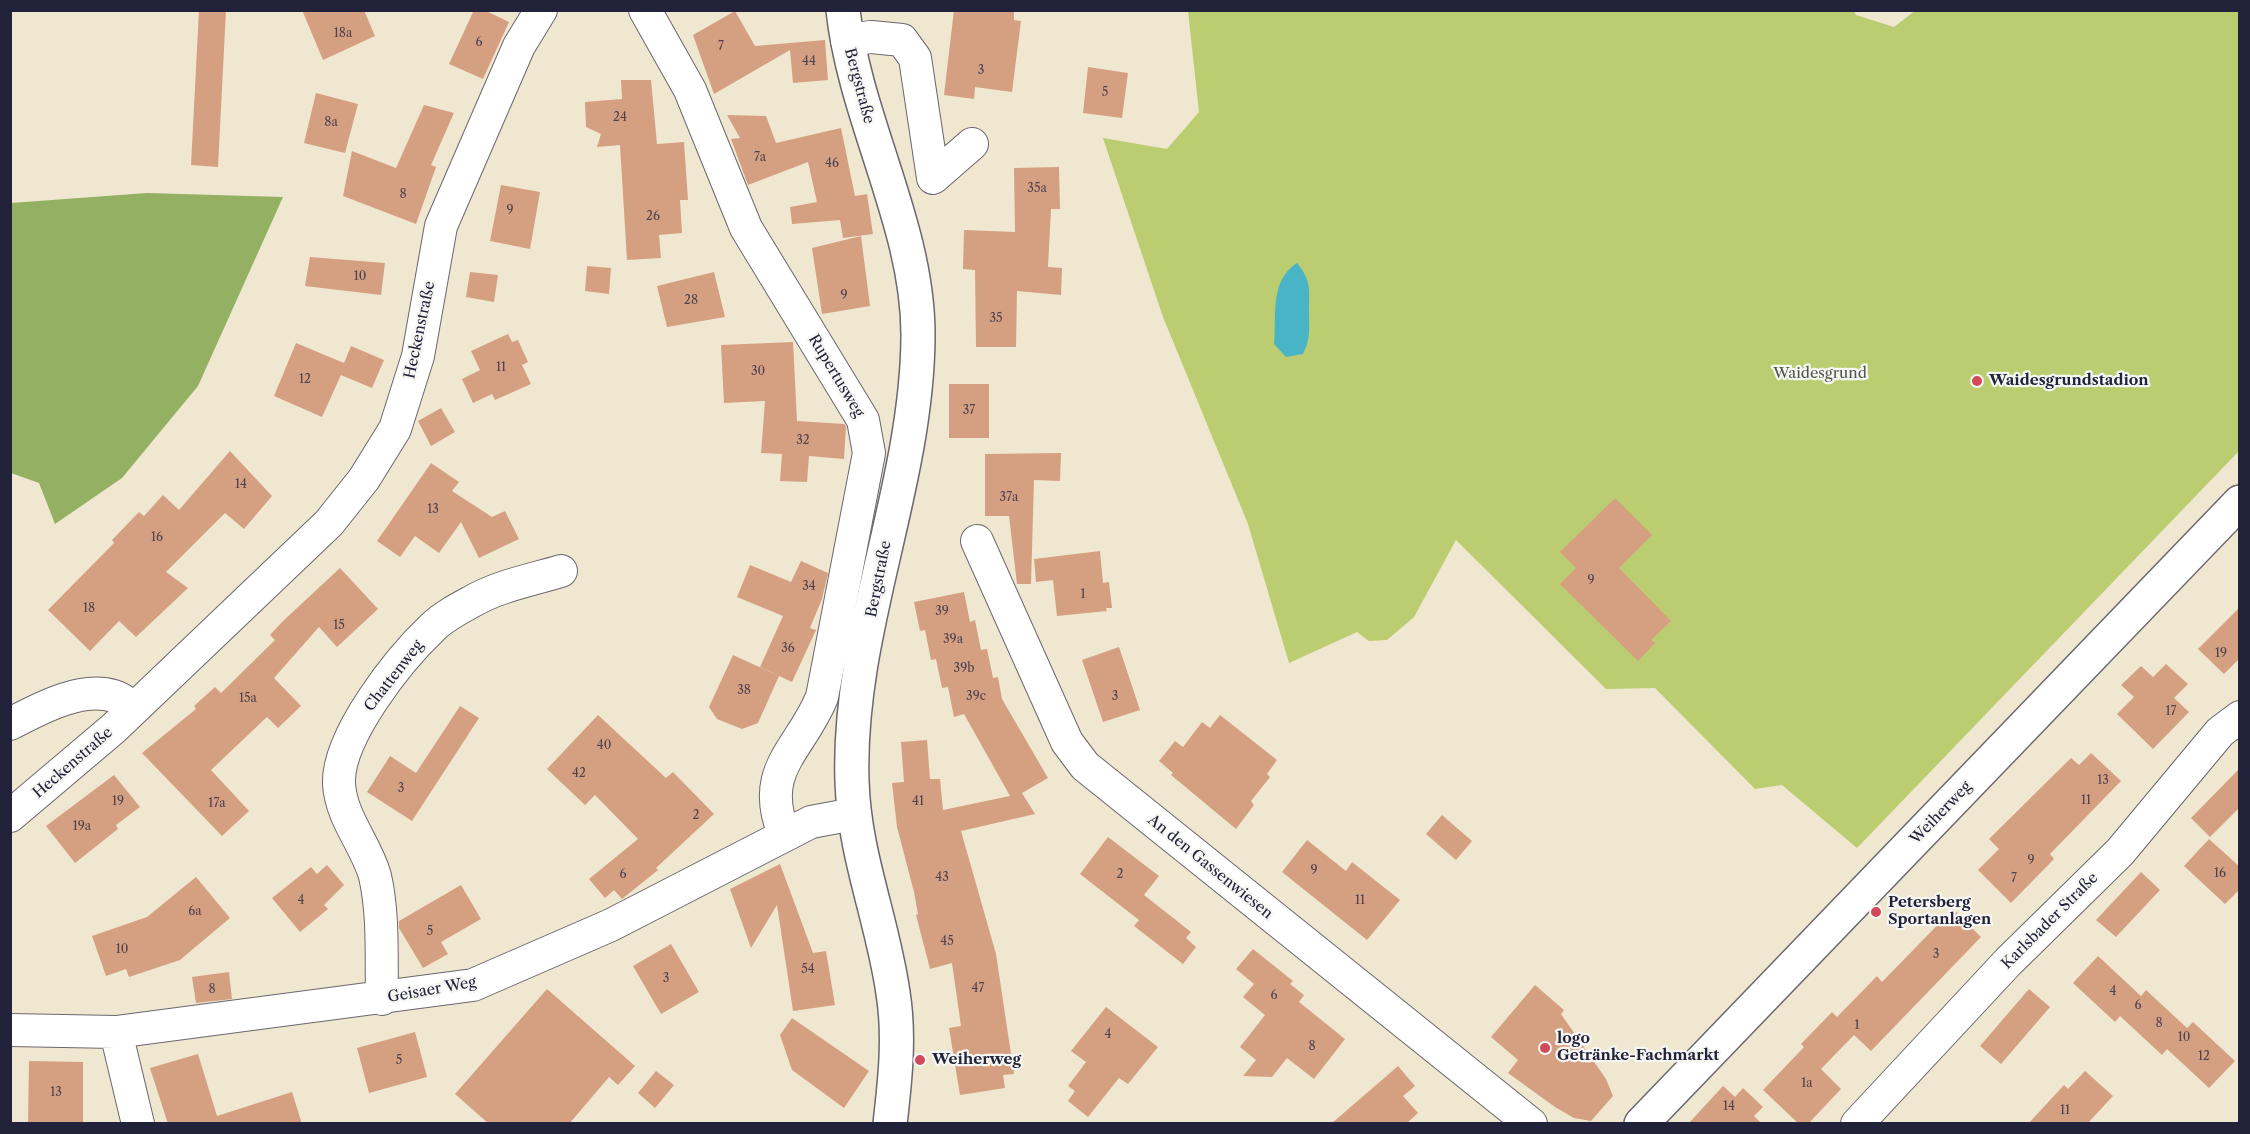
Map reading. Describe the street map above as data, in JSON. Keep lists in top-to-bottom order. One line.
{"streets":{"main road":["Bergstraße","Weiherweg"],"street":["Heckenstraße","Rupertusweg","Chattenweg","An den Gassenwiesen","Karlsbader Straße","Geisaer Weg"]},"crossings":[["Bergstraße","Geisaer Weg"],["Rupertusweg","Geisaer Weg"],["Chattenweg","Geisaer Weg"]],"parks":["Waidesgrund"],"places":["Waidesgrundstadion","Petersberg Sportanlagen","logo Getränke-Fachmarkt","Weiherweg"],"house_numbers":["18a","6","7","44","3","5","24","8a","7a","46","35a","8","9","26","10","9","28","35","11","30","12","37","32","14","37a","13","16","9","34","1","18","39","15","39a","36","19","39b","38","39c","3","15a","17","40","42","13","3","11","19","41","17a","2","19a","9","9","16","6","2","43","7","4","11","6a","5","45","10","3","54","3","47","8","4","6","6","8","1","4","10","8","12","5","1a","13","14","11"]}
